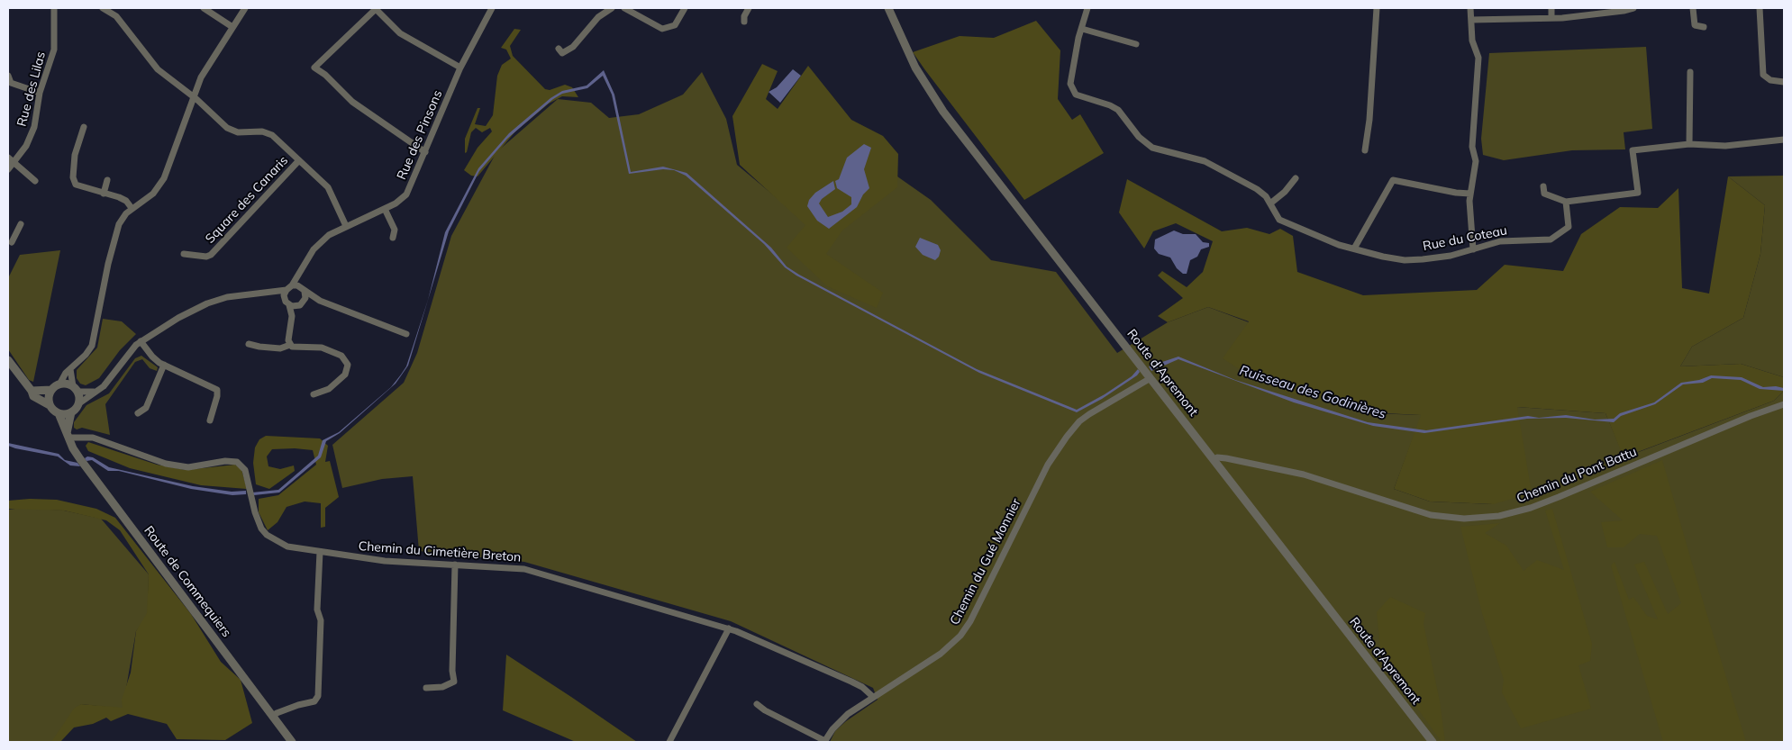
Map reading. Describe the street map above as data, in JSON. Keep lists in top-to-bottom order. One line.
{"streets":{"street":["Rue des Lilas","Rue des Pinsons","Square des Canaris","Rue du Coteau","Route d'Apremont","Chemin du Pont Battu","Chemin du Cimetière Breton","Chemin du Gué Monnier","Route de Commequiers"]},"crossings":[["Route d'Apremont","Chemin du Pont Battu"],["Route d'Apremont","Chemin du Gué Monnier"],["Chemin du Cimetière Breton","Chemin du Gué Monnier"],["Chemin du Cimetière Breton","Route de Commequiers"]],"water":["Ruisseau des Godinières"]}
